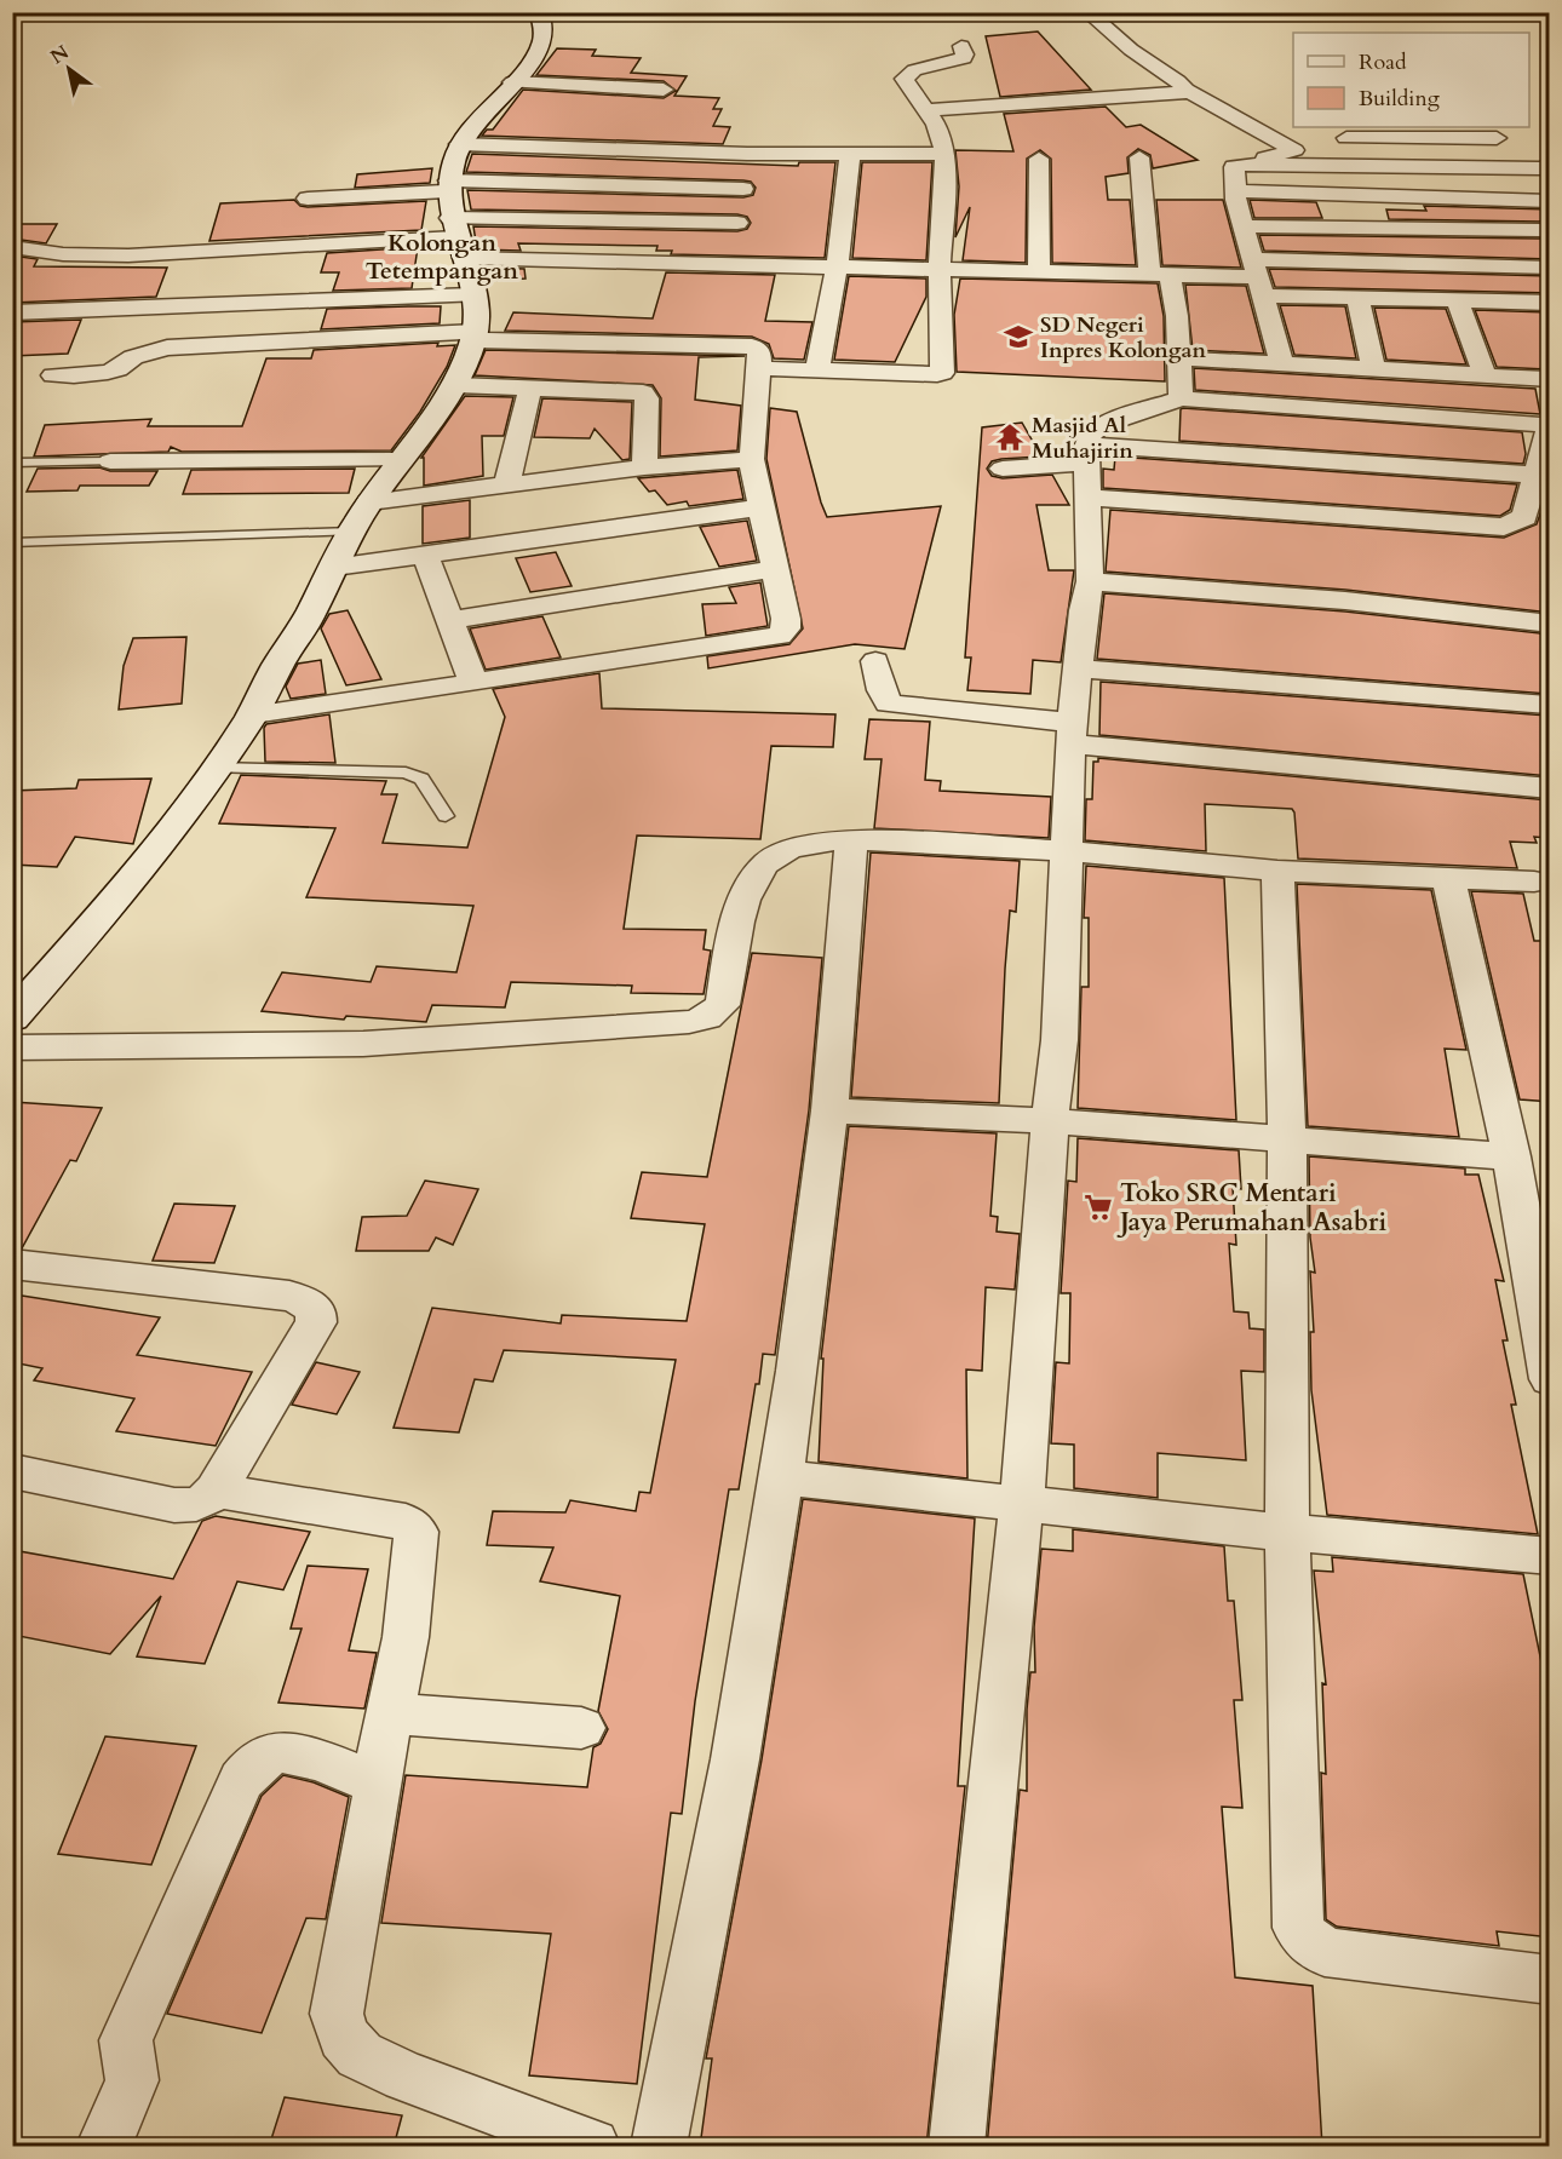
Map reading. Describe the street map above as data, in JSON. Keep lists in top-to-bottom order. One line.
{"districts":["Kolongan Tetempangan"],"places":{"school or university":["SD Negeri Inpres Kolongan"],"temple":["Masjid Al Muhajirin"],"supermarket":["Toko SRC Mentari Jaya Perumahan Asabri"]},"legend":["Road","Building"],"north":"top left"}
